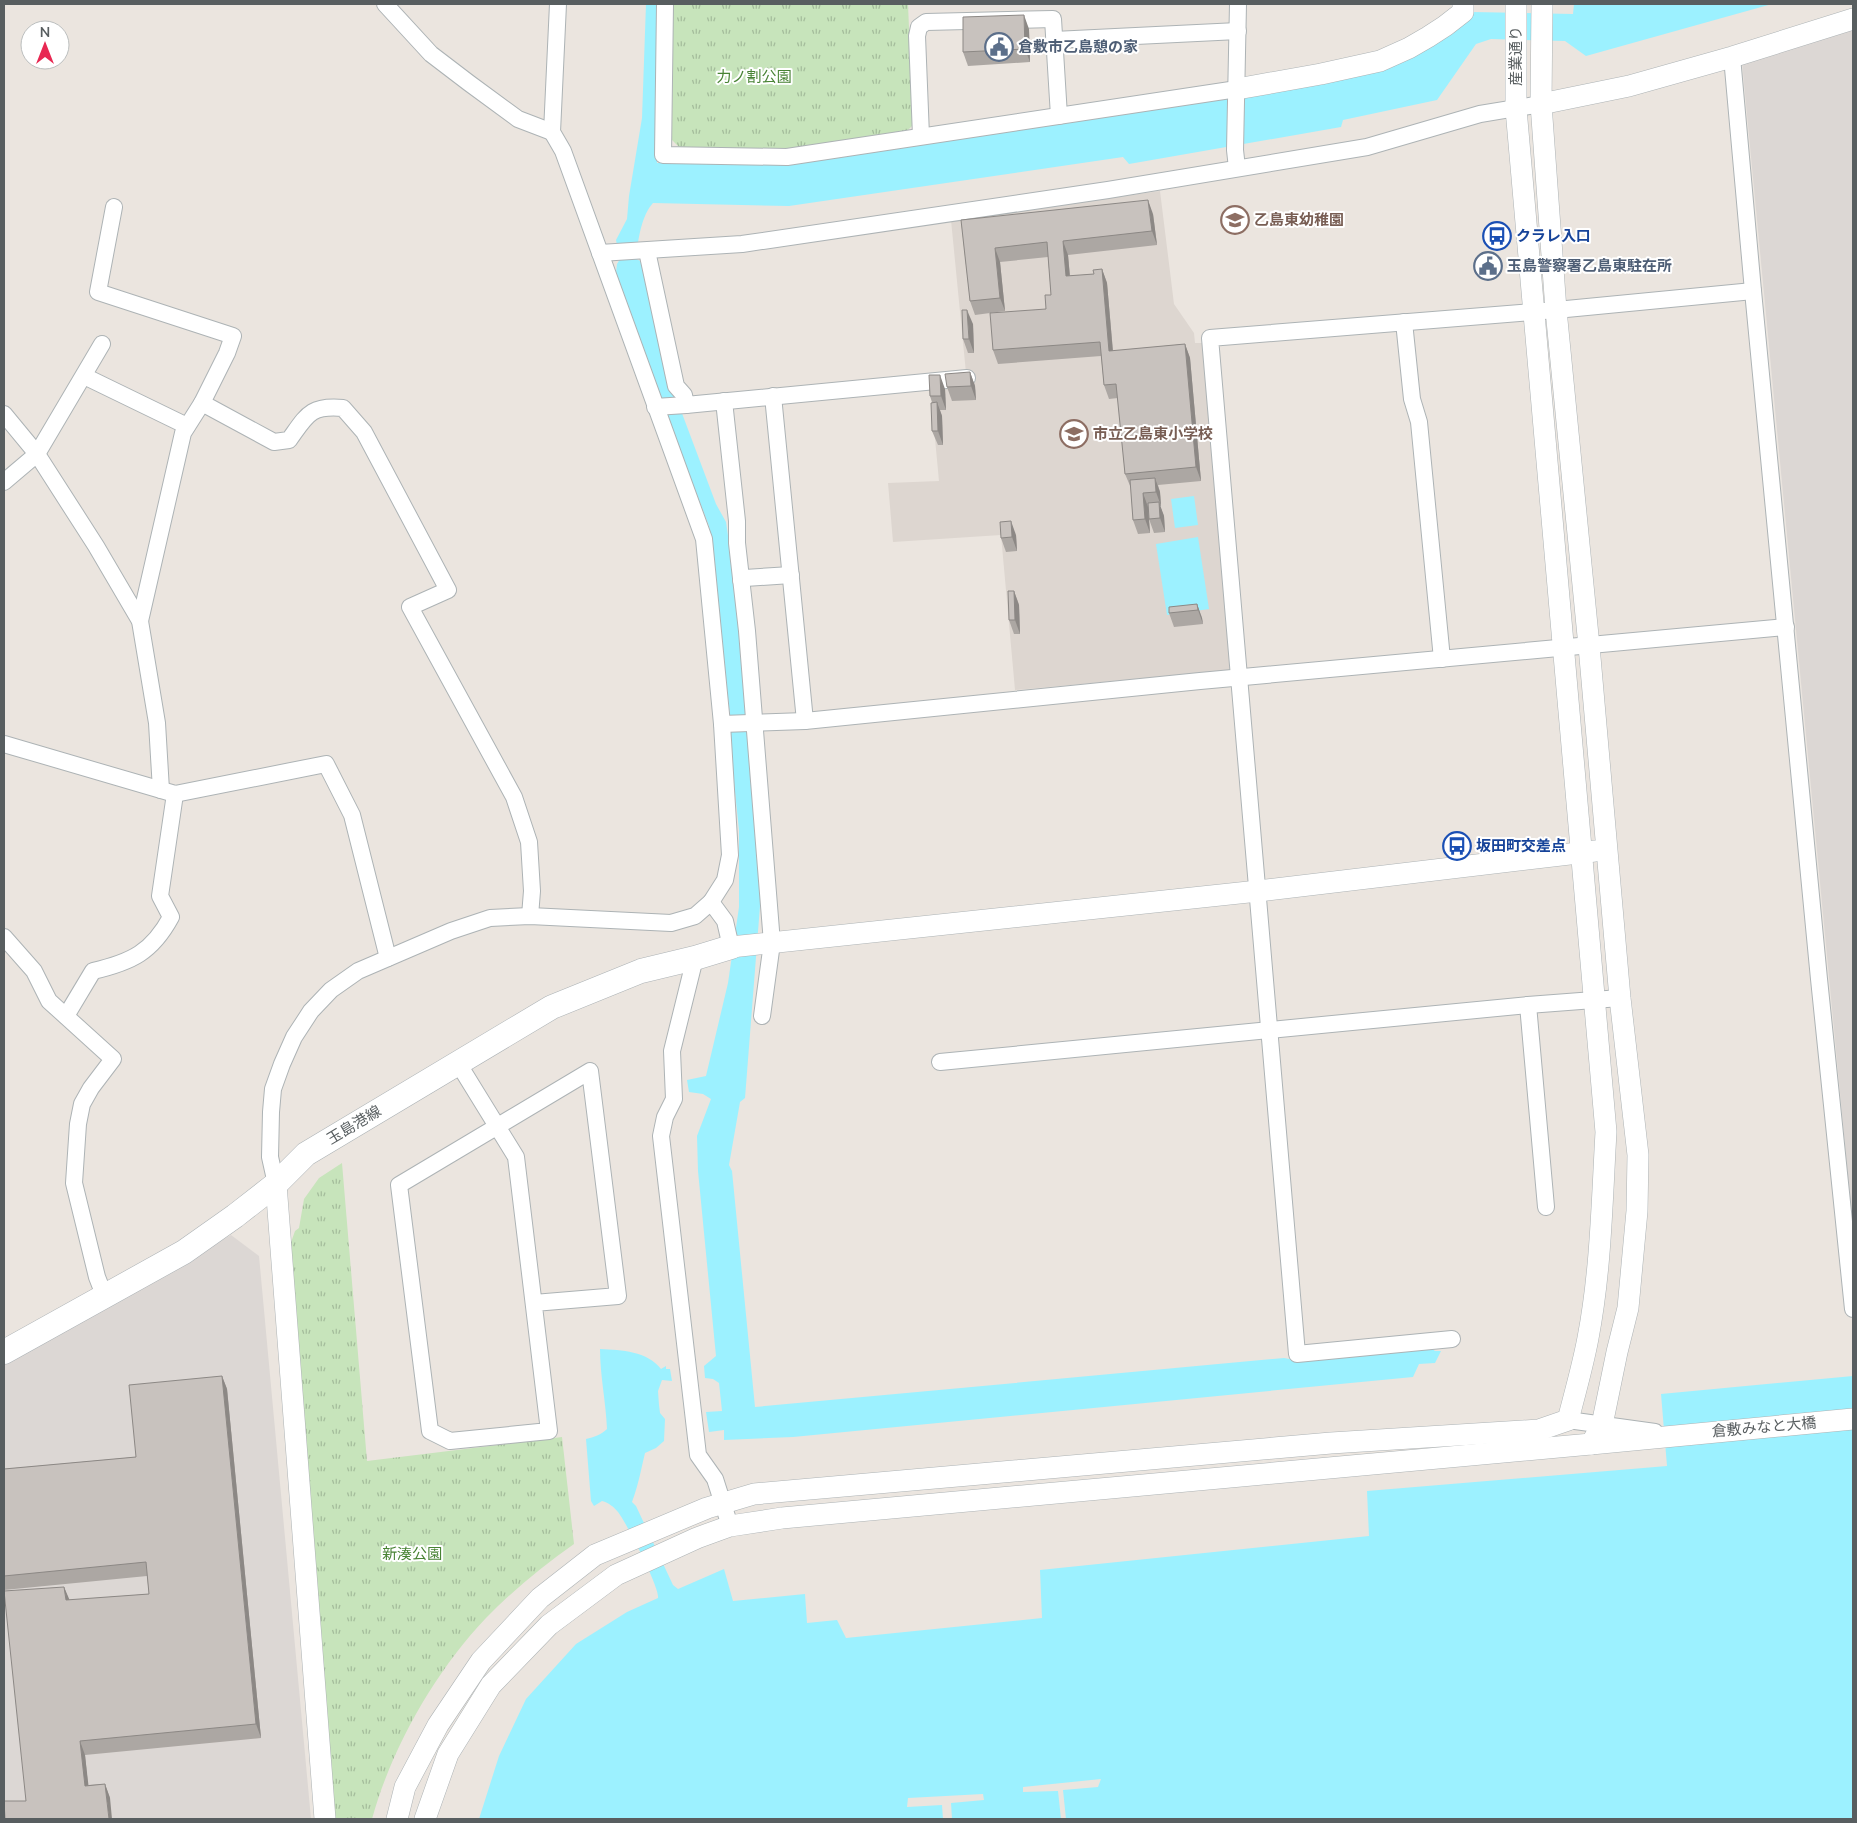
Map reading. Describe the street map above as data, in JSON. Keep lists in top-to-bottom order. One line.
{"streets":{"main road":["玉島港線"],"street":["産業通り","倉敷みなと大橋"]},"crossings":[["産業通り","倉敷みなと大橋"]],"parks":["力ノ割公園","新湊公園"],"places":{"public building":["倉敷市乙島憩の家","玉島警察署乙島東駐在所"],"school or university":["乙島東幼稚園","市立乙島東小学校"],"bus stop":["クラレ入口","坂田町交差点"]},"north":"top"}
